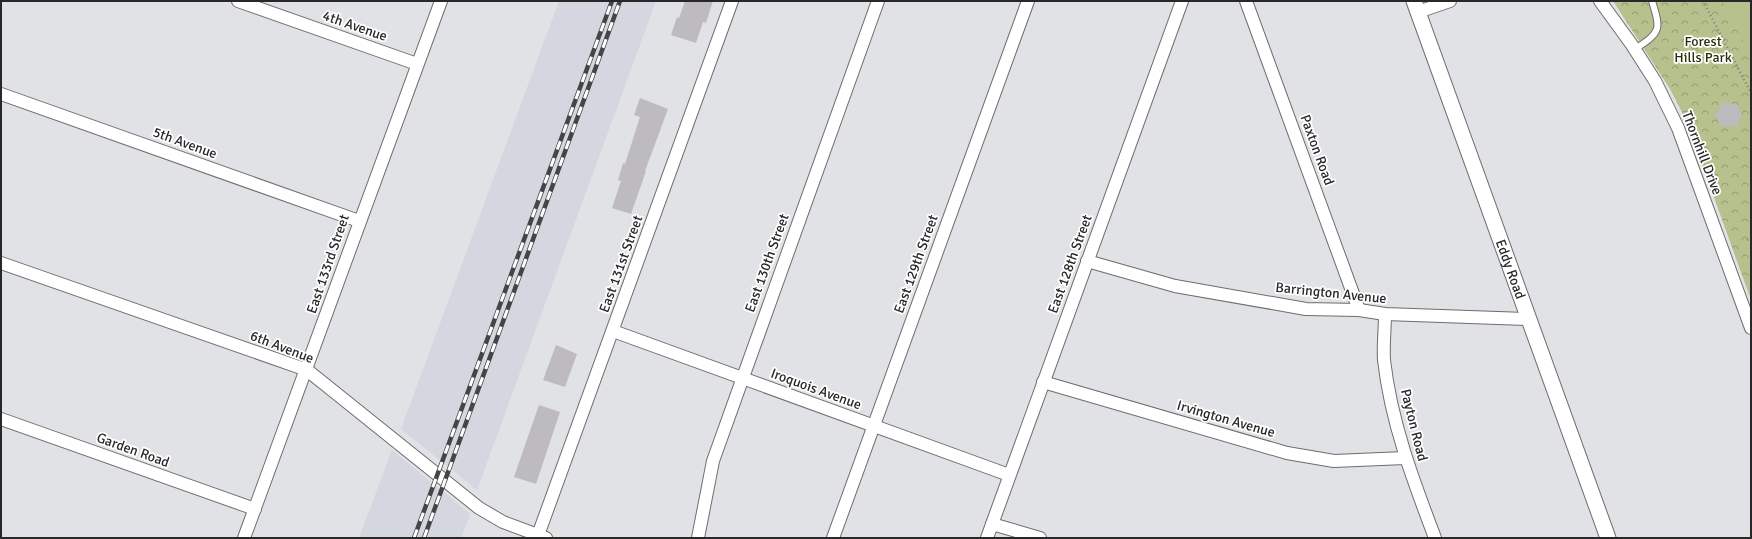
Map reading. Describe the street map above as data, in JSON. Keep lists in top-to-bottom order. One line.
{"streets":{"street":["4th Avenue","5th Avenue","Paxton Road","Thornhill Drive","East 130th Street","East 133rd Street","East 131st Street","East 129th Street","East 128th Street","Eddy Road","Barrington Avenue","6th Avenue","Iroquois Avenue","Irvington Avenue","Payton Road","Garden Road"]},"crossings":[["4th Avenue","East 133rd Street"],["5th Avenue","East 133rd Street"],["Paxton Road","Barrington Avenue"],["East 130th Street","Iroquois Avenue"],["East 133rd Street","6th Avenue"],["East 133rd Street","Garden Road"],["East 131st Street","6th Avenue"],["East 131st Street","Iroquois Avenue"],["East 129th Street","Iroquois Avenue"],["East 128th Street","Barrington Avenue"],["East 128th Street","Iroquois Avenue"],["East 128th Street","Irvington Avenue"],["Eddy Road","Barrington Avenue"],["Barrington Avenue","Payton Road"],["Irvington Avenue","Payton Road"]],"parks":["Forest Hills Park"]}
